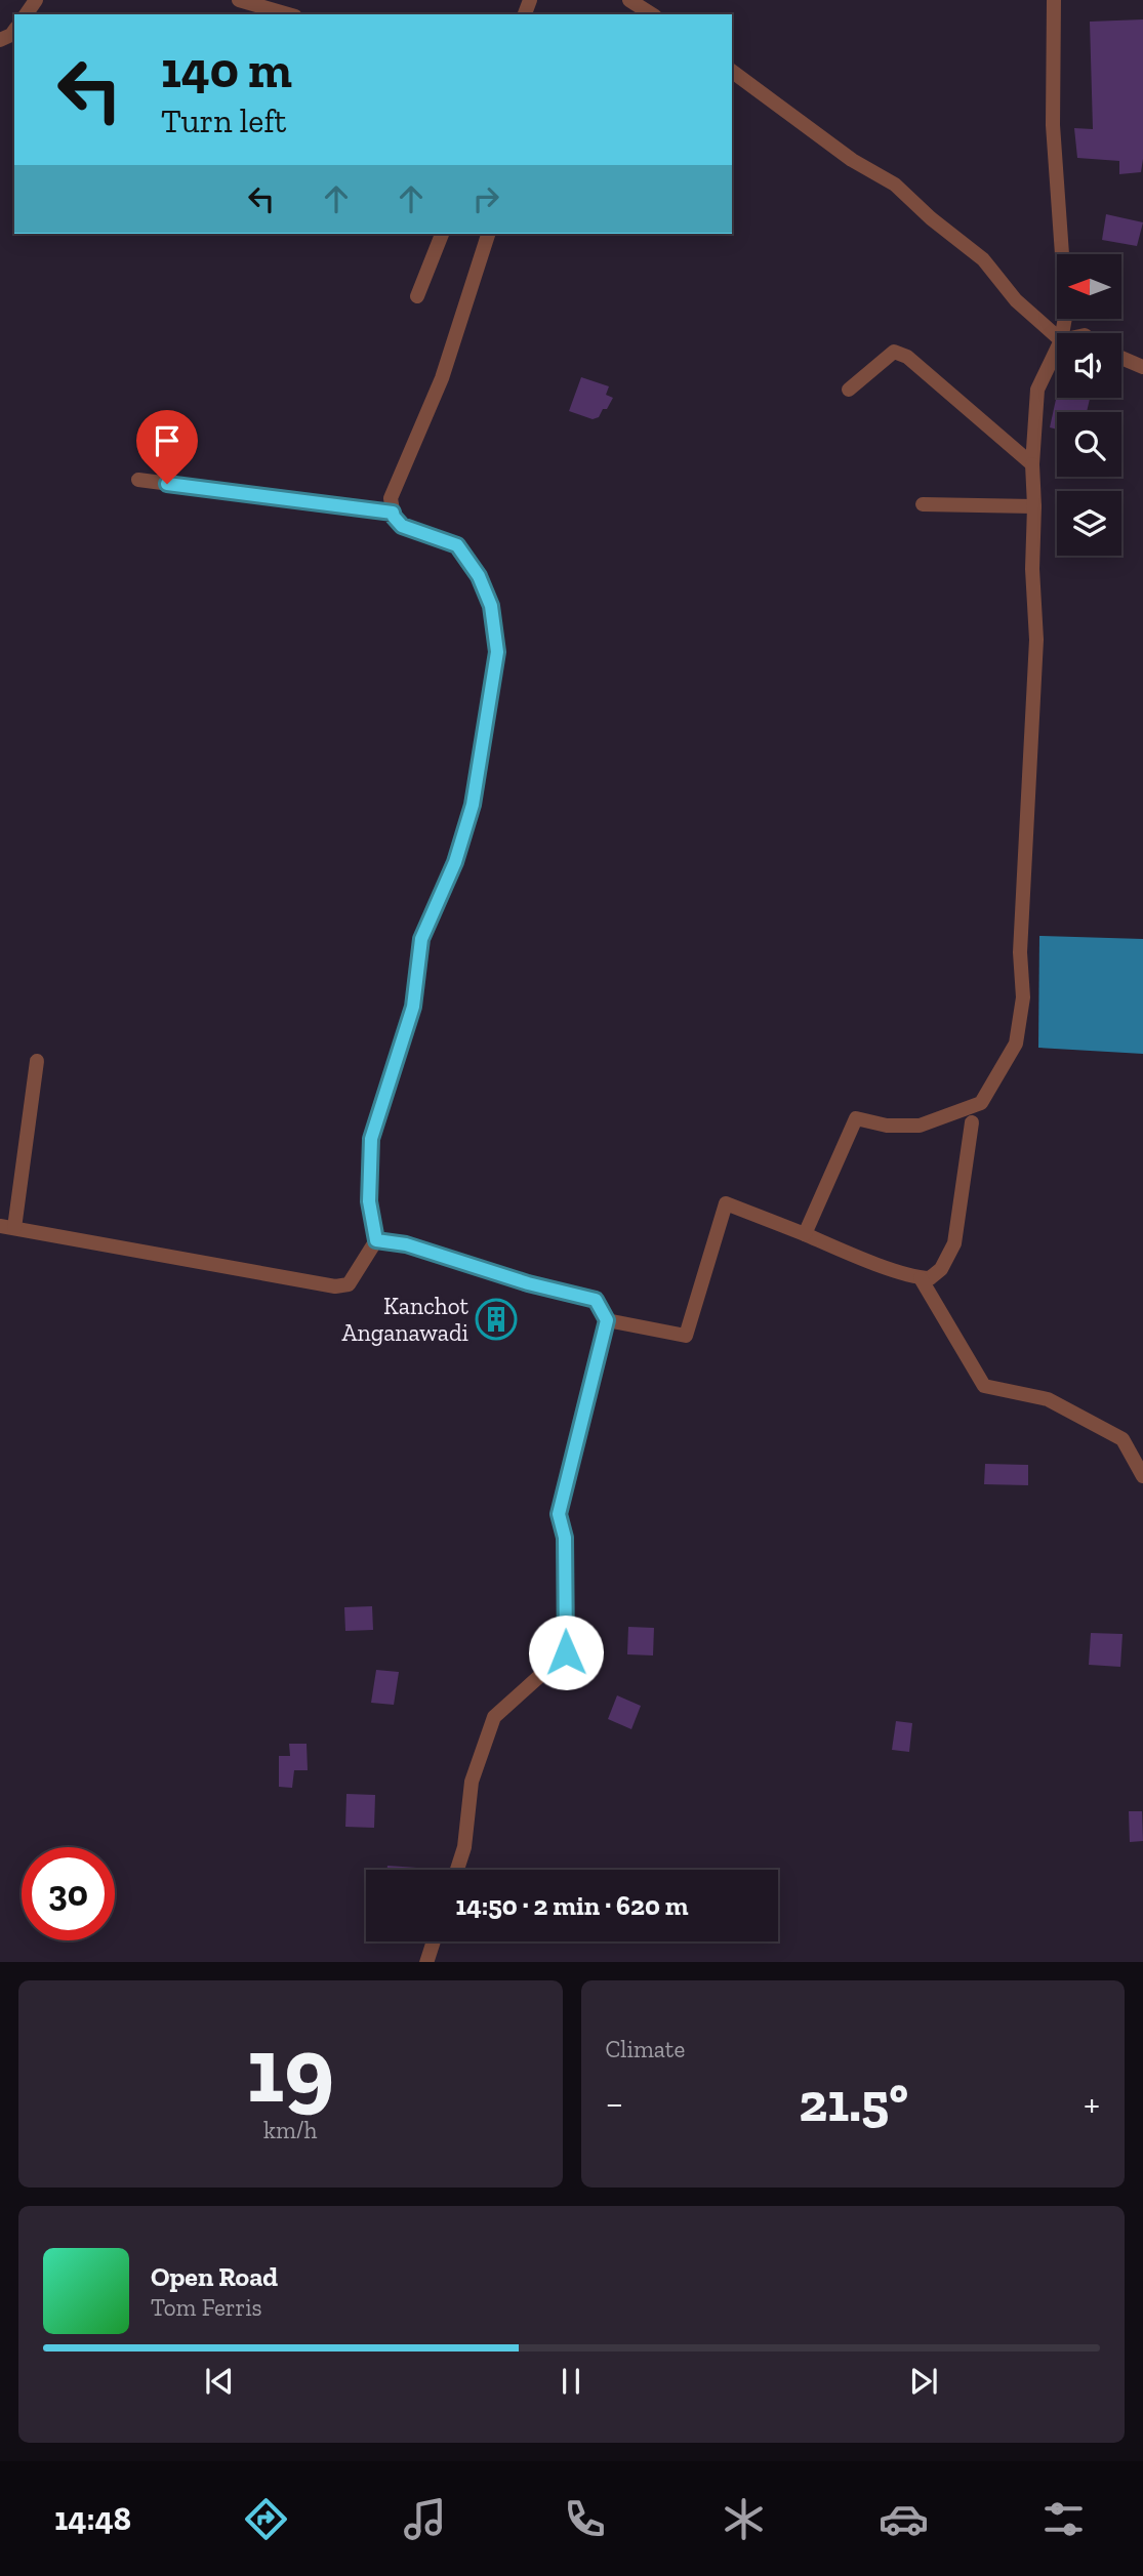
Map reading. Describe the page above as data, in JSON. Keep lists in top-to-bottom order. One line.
{"places":{"building":["Kanchot Anganawadi"]},"north":"left","page":{"turn":["140 m","Turn left"],"limit":"30","trip":"14:50 · 2 min · 620 m","tile":[["19","km/h"],"Climate"],"heat":["−","21.5°","+"],"song":["Open Road","Tom Ferris"],"tabs":"14:48"}}
